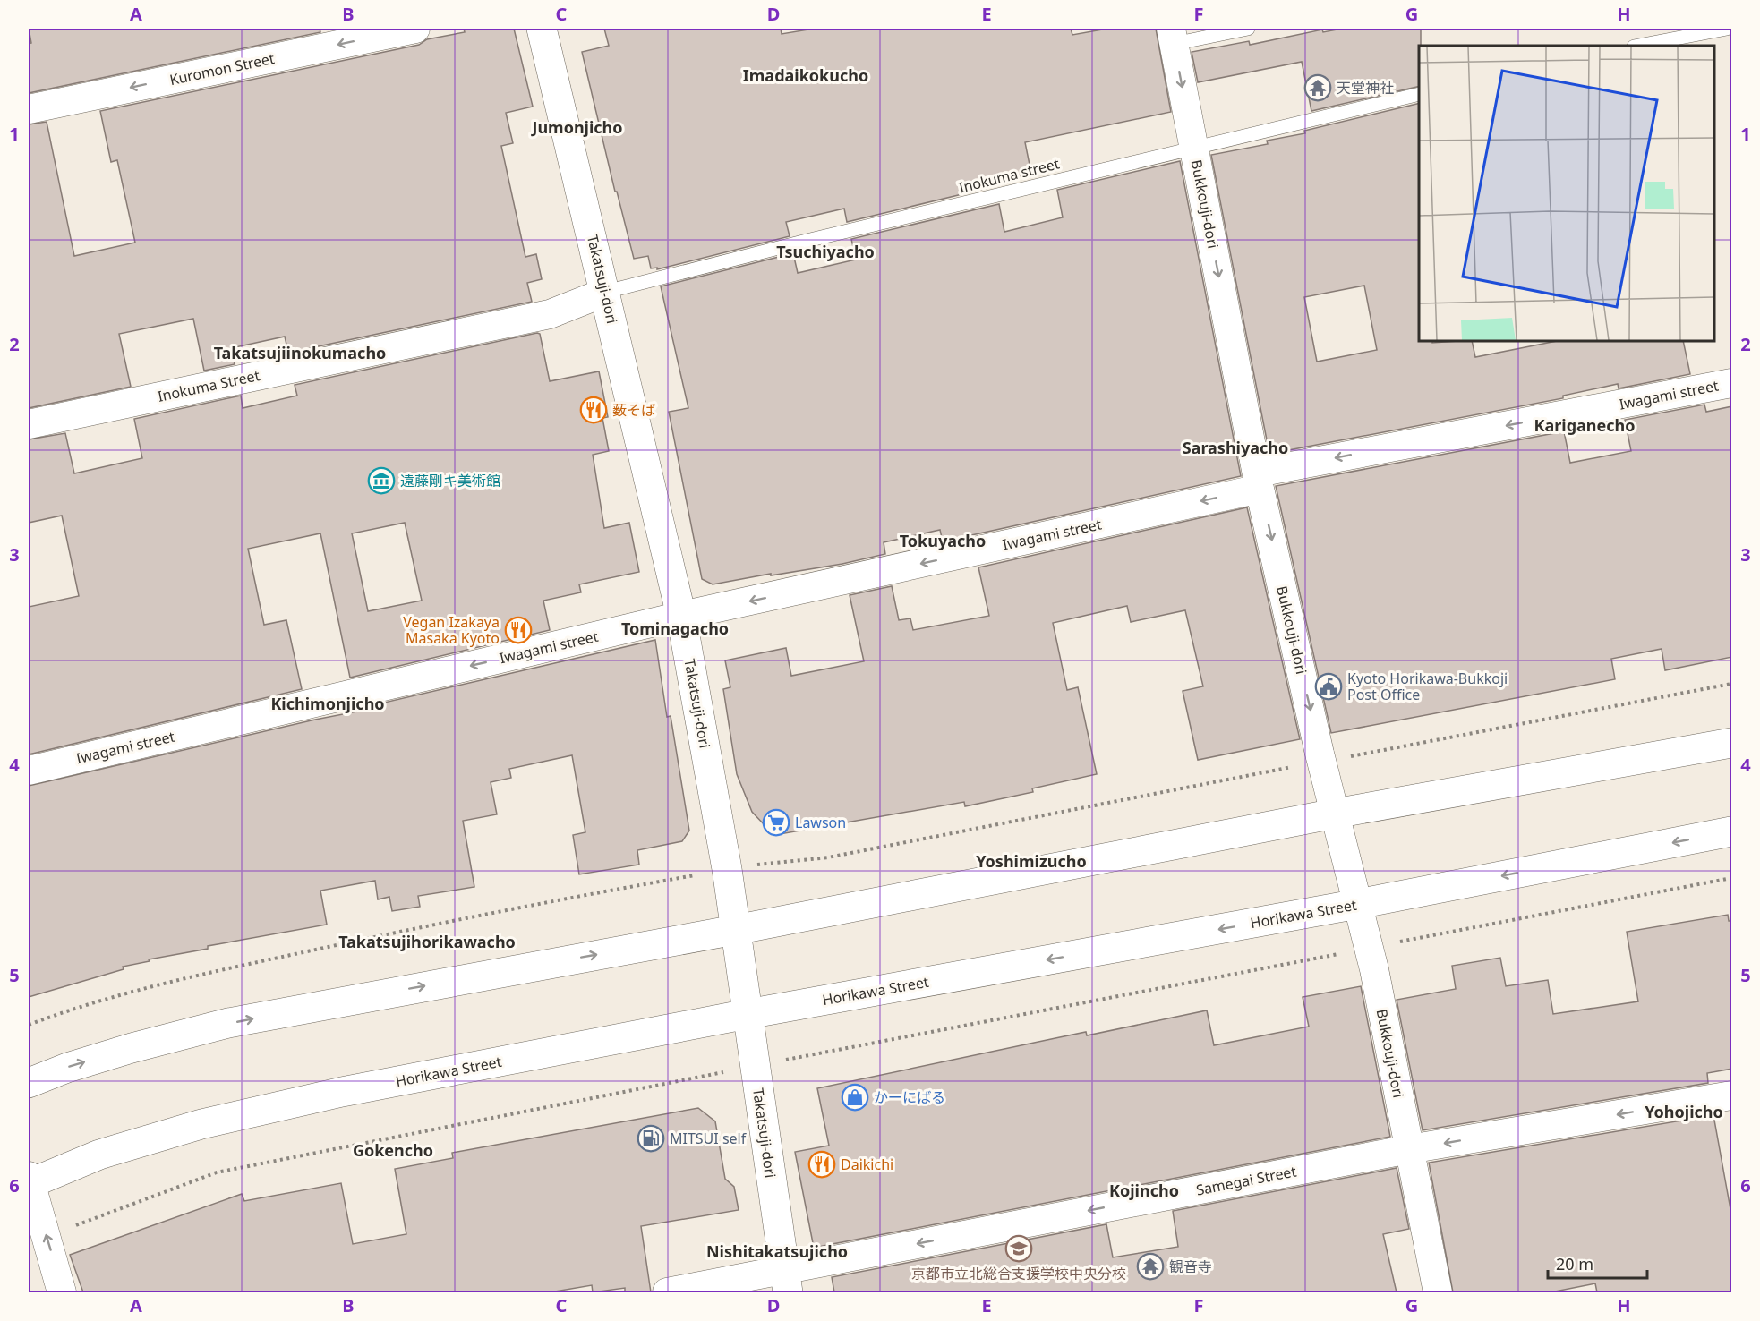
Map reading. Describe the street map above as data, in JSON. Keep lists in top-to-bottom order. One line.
{"streets":{"main road":["Takatsuji-dori","Horikawa Street"],"street":["Kuromon Street","Bukkouji-dori","Inokuma Street","Iwagami street","Samegai Street"],"lane":["Inokuma street"]},"crossings":[["Inokuma street","Bukkouji-dori"],["Inokuma street","Takatsuji-dori"],["Inokuma street","Inokuma Street"],["Bukkouji-dori","Iwagami street"],["Bukkouji-dori","Horikawa Street"],["Bukkouji-dori","Samegai Street"],["Takatsuji-dori","Inokuma Street"],["Takatsuji-dori","Iwagami street"],["Takatsuji-dori","Horikawa Street"],["Takatsuji-dori","Samegai Street"]],"one_way":["Kuromon Street","Bukkouji-dori","Iwagami street","Samegai Street"],"districts":["Imadaikokucho","Jumonjicho","Tsuchiyacho","Takatsujiinokumacho","Kariganecho","Sarashiyacho","Tokuyacho","Tominagacho","Kichimonjicho","Yoshimizucho","Takatsujihorikawacho","Yohojicho","Gokencho","Kojincho","Nishitakatsujicho"],"places":{"temple":["天堂神社","観音寺"],"restaurant":["薮そば","Vegan Izakaya Masaka Kyoto","Daikichi"],"museum":["遠藤剛キ美術館"],"public building":["Kyoto Horikawa-Bukkoji Post Office"],"supermarket":["Lawson"],"shop":["かーにばる"],"fuel station":["MITSUI self"],"school or university":["京都市立北総合支援学校中央分校"]},"scale_bar":"20 m","grid":{"columns":["A","B","C","D","E","F","G","H"],"rows":["1","2","3","4","5","6"]}}
